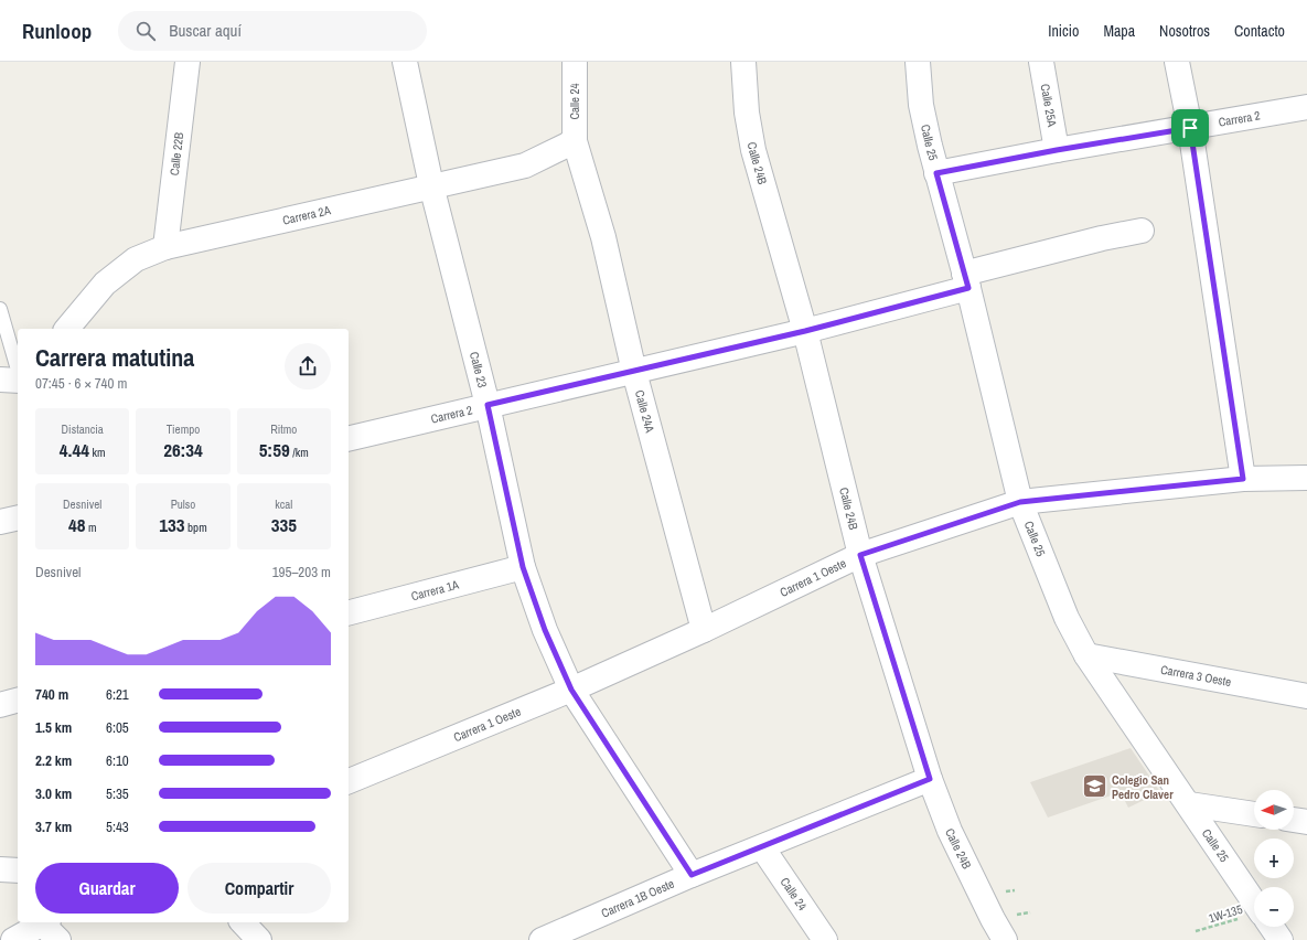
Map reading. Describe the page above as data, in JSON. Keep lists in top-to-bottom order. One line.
{"streets":{"street":["Calle 24","Calle 25A","Carrera 2","Calle 25","Calle 22B","Calle 24B","Carrera 2A","Calle 23","Calle 24A","Carrera 1 Oeste","Carrera 1A","Carrera 3 Oeste","Carrera 1B Oeste"],"path":["1W-135"]},"crossings":[["Calle 24","Carrera 2A"],["Calle 24","Calle 24A"],["Calle 24","Carrera 1B Oeste"],["Calle 25A","Carrera 2"],["Carrera 2","Calle 25"],["Carrera 2","Calle 24B"],["Carrera 2","Calle 23"],["Carrera 2","Calle 24A"],["Calle 25","Carrera 1 Oeste"],["Calle 25","Carrera 3 Oeste"],["Calle 22B","Carrera 2A"],["Calle 24B","Carrera 1 Oeste"],["Calle 24B","Carrera 1B Oeste"],["Carrera 2A","Calle 23"],["Carrera 2A","Calle 24A"],["Calle 23","Carrera 1 Oeste"],["Calle 23","Carrera 1A"],["Calle 23","Carrera 1B Oeste"],["Calle 24A","Carrera 1 Oeste"]],"places":{"school or university":["Colegio San Pedro Claver"]},"north":"left","page":{"header":"Runloop","search":"Buscar aquí","nav":["Inicio","Mapa","Nosotros","Contacto"],"heading":["Carrera matutina","07:45 · 6 × 740 m"],"stats":[["Distancia","4.44 km"],["Tiempo","26:34"],["Ritmo","5:59 /km"],["Desnivel","48 m"],["Pulso","133 bpm"],["kcal","335"]],"chart":["Desnivel","195–203 m"],"list":[{"name":"740 m","note":"6:21"},{"name":"1.5 km","note":"6:05"},{"name":"2.2 km","note":"6:10"},{"name":"3.0 km","note":"5:35"},{"name":"3.7 km","note":"5:43"}],"map_buttons":["+","−"],"buttons":["Guardar","Compartir"]}}
